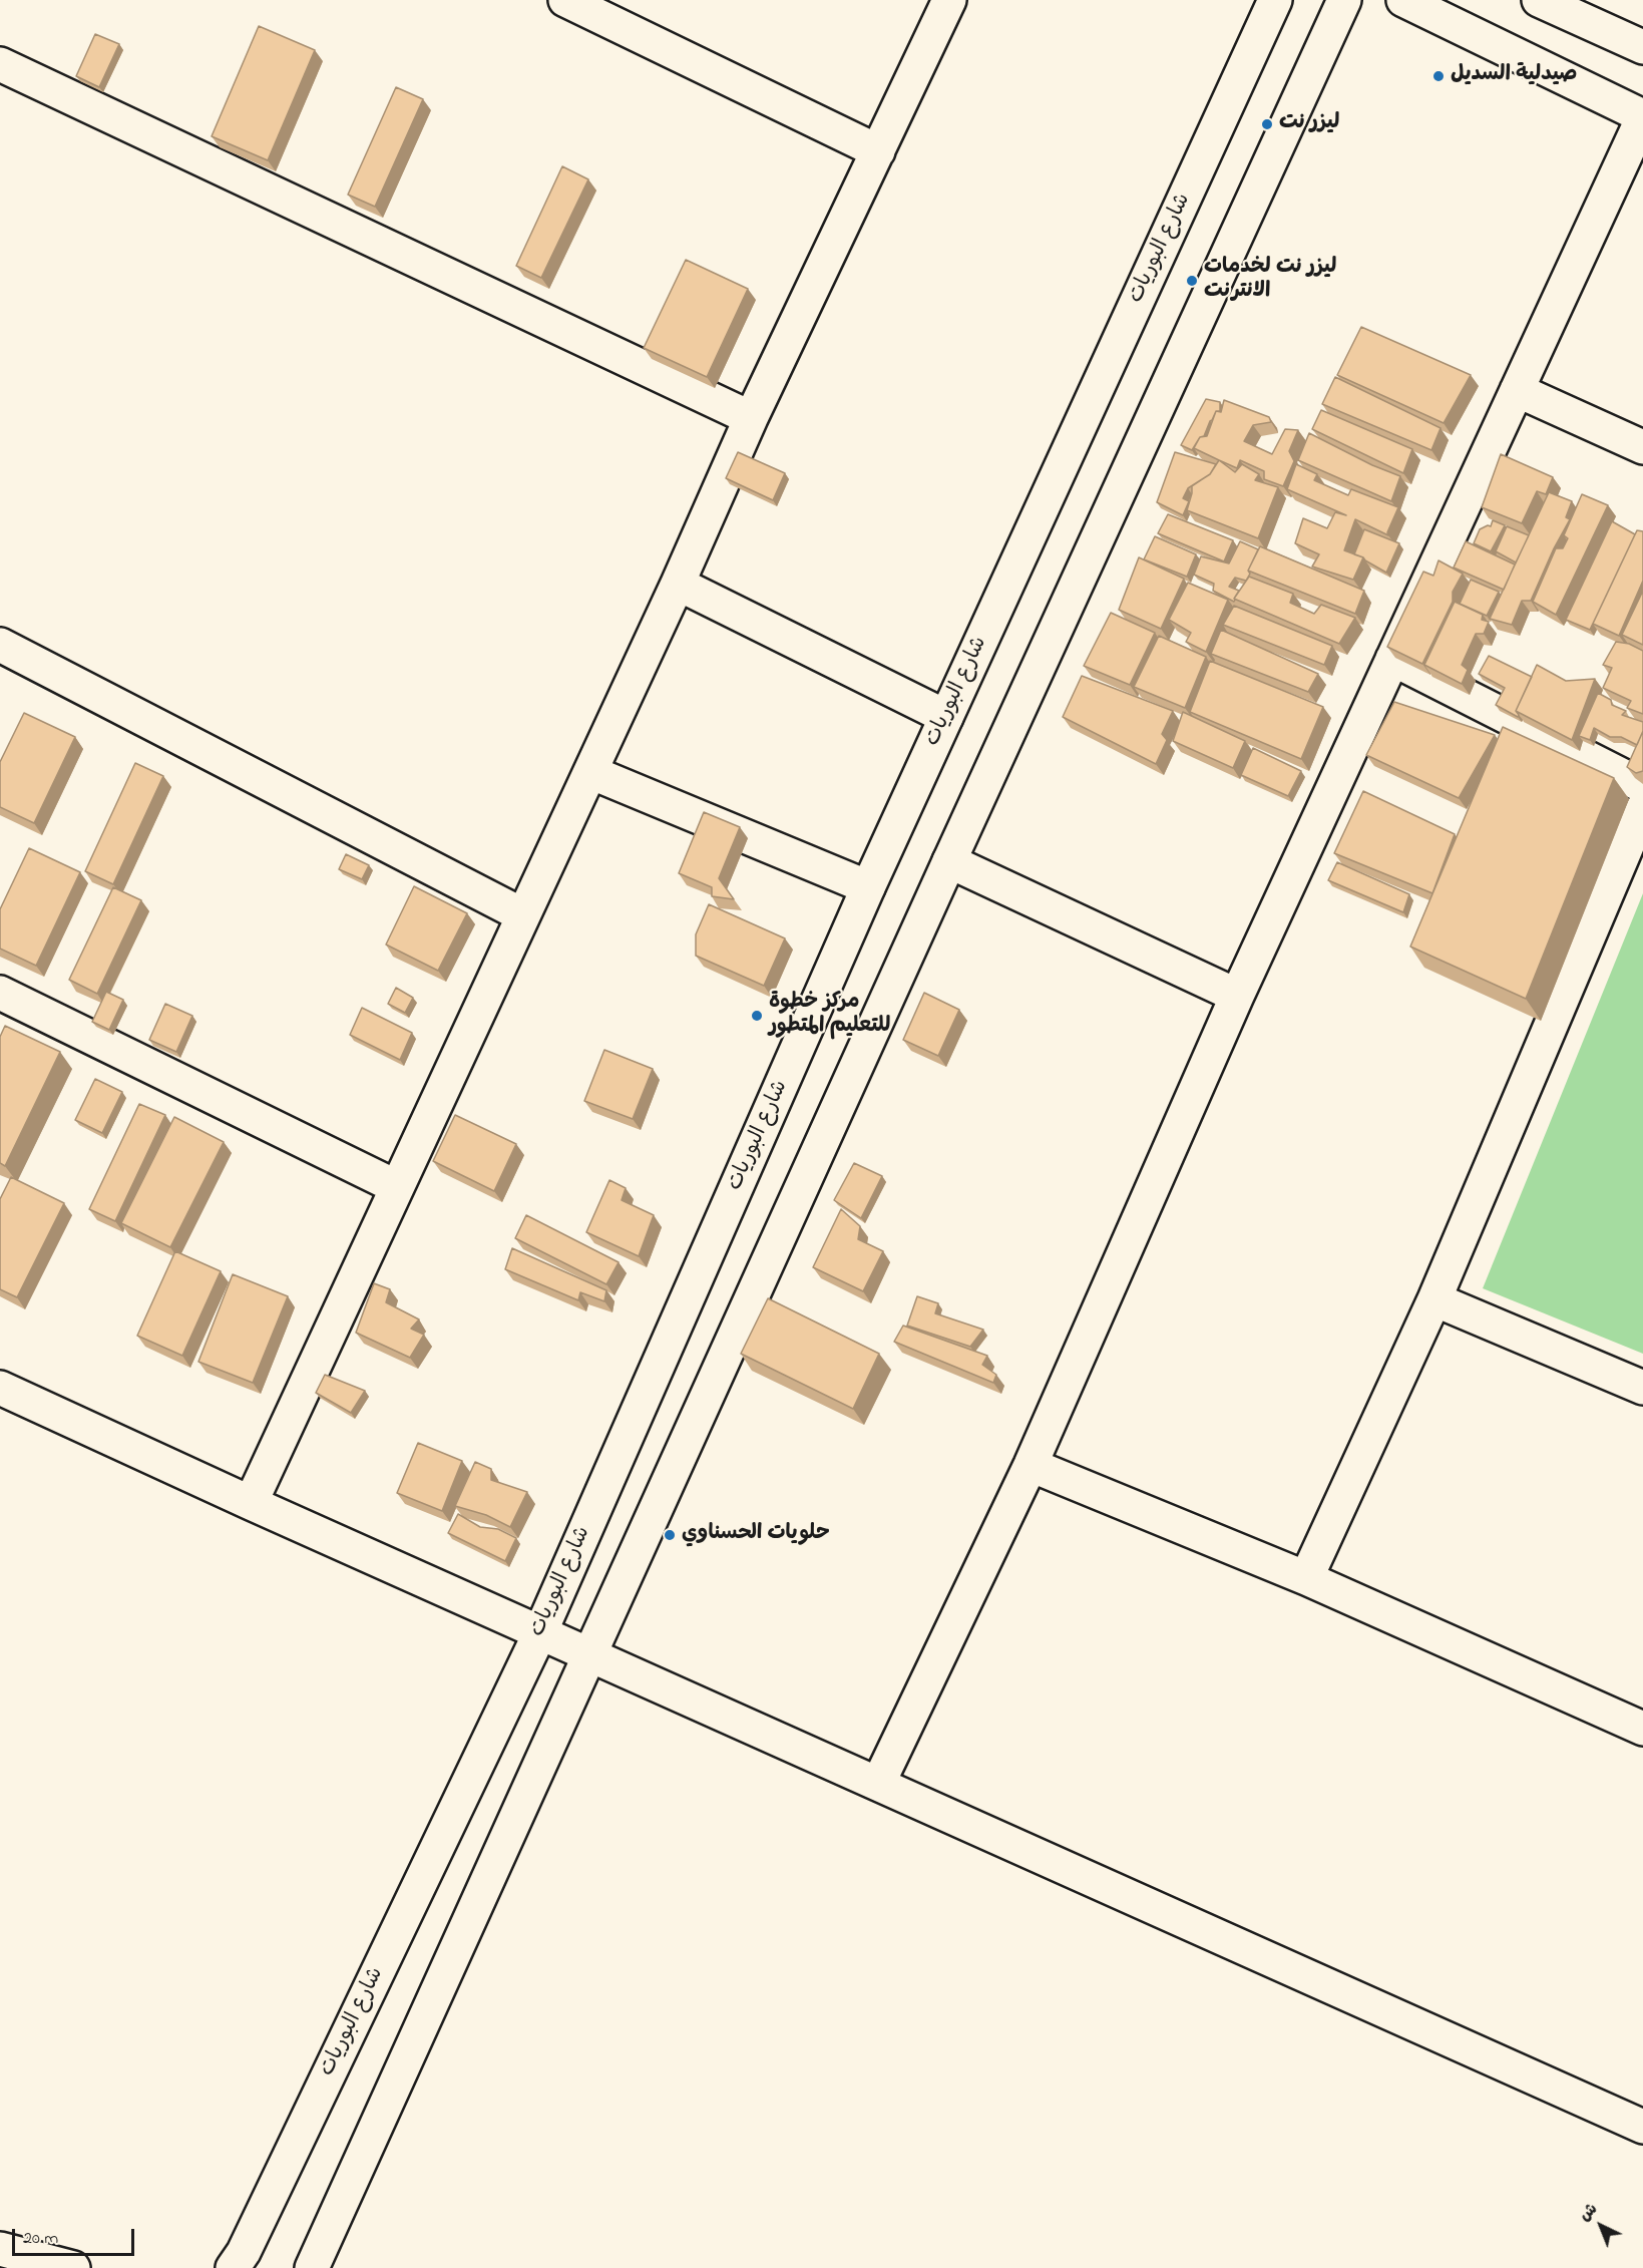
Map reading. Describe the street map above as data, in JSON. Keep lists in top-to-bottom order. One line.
{"streets":{"street":["شارع البوريات"]},"places":["صيدلية السديل","ليزر نت","ليزر نت لخدمات الانترنت","مركز خطوة للتعليم المتطور","حلويات الحسناوي"],"scale_bar":"20 m","north":"top left"}
